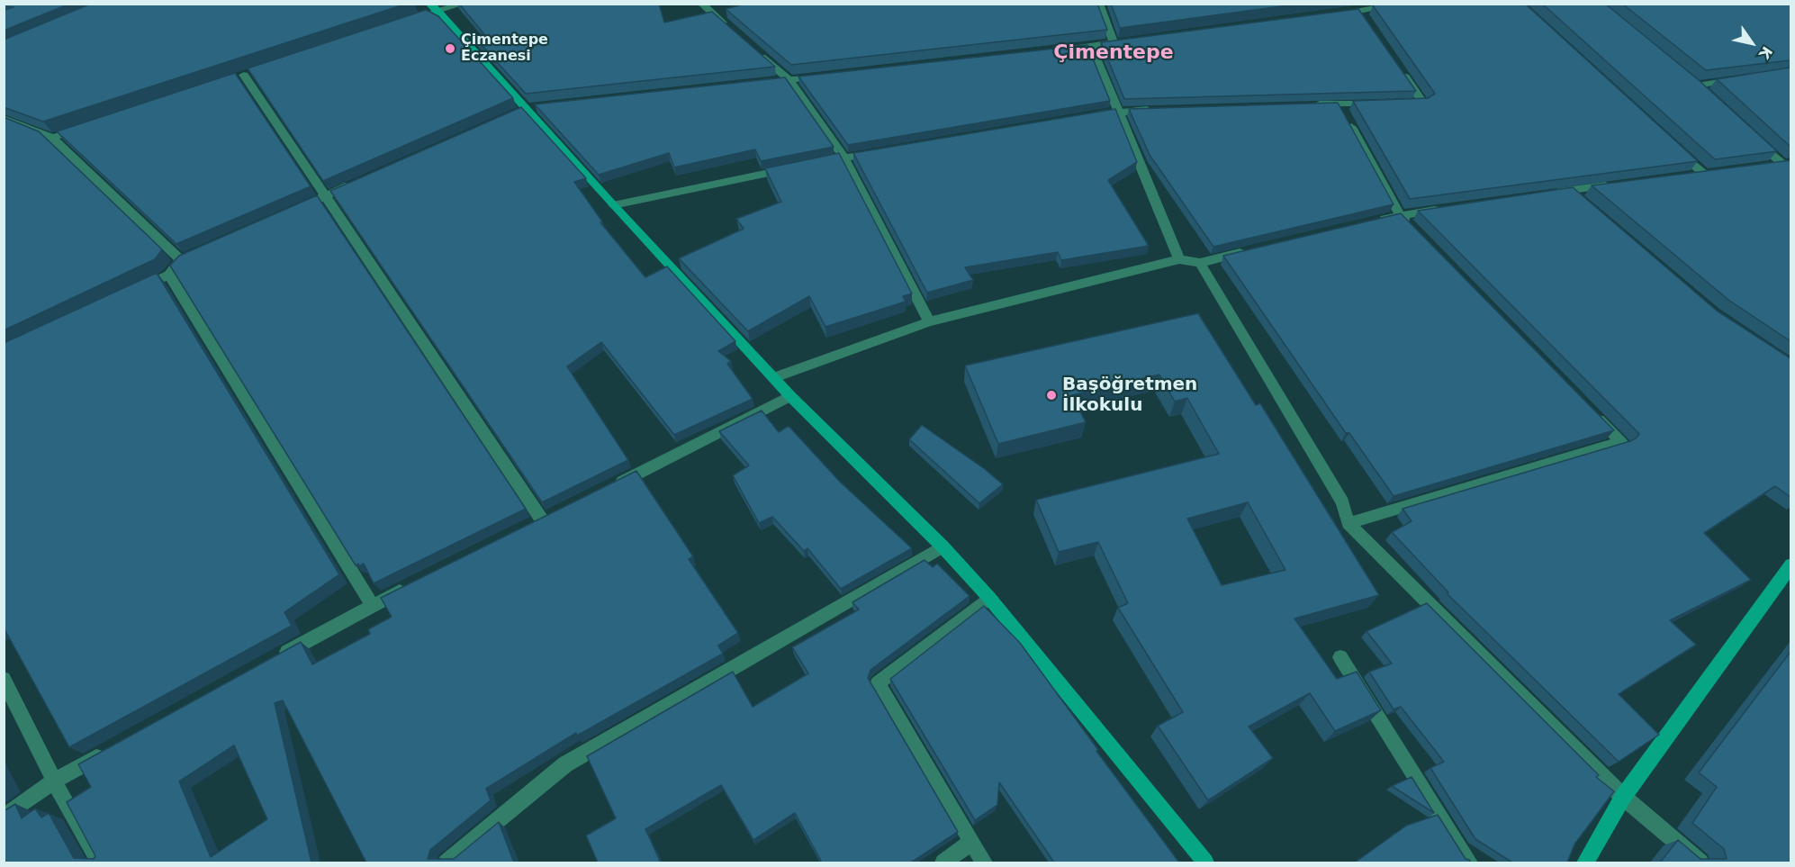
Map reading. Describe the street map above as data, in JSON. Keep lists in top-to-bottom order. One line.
{"districts":["Çimentepe"],"places":["Çimentepe Eczanesi","Başöğretmen İlkokulu"],"north":"bottom right"}
